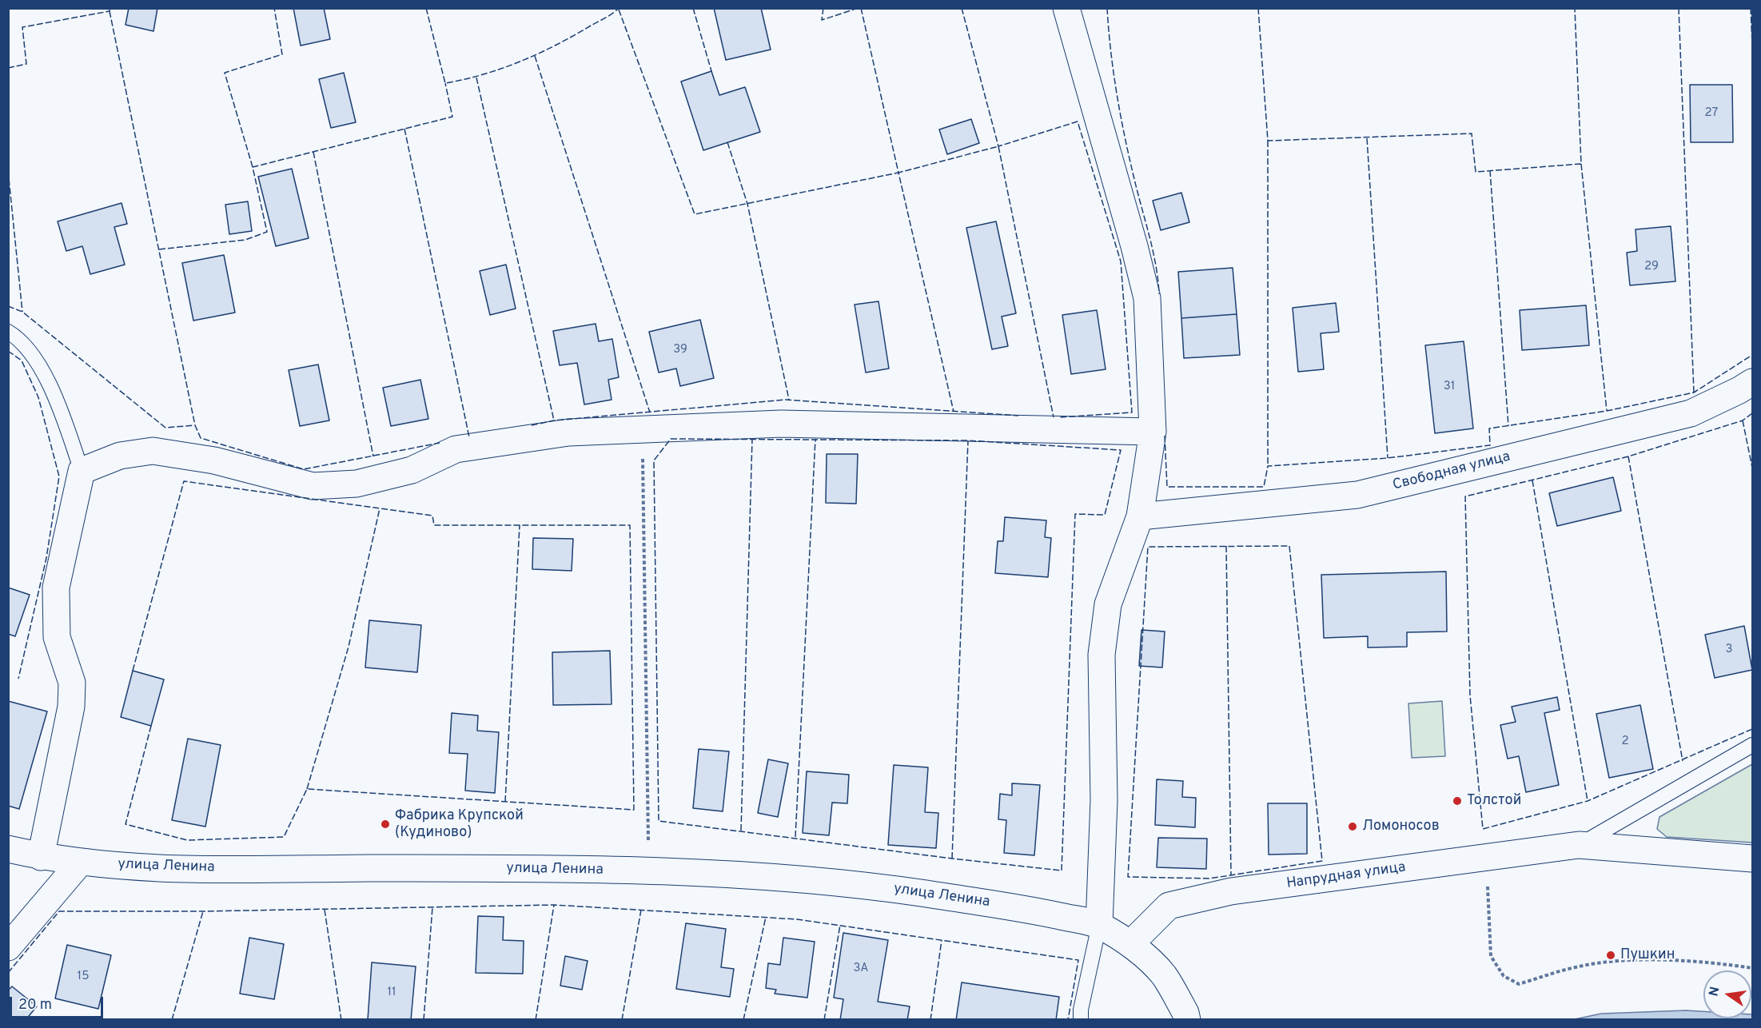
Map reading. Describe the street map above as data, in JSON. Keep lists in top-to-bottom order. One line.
{"streets":{"street":["Свободная улица","улица Ленина","Напрудная улица"]},"crossings":[["улица Ленина","Напрудная улица"]],"places":["Толстой","Фабрика Крупской (Кудиново)","Ломоносов","Пушкин"],"house_numbers":["27","29","39","31","3","2","3А","15","11"],"scale_bar":"20 m","north":"left"}
